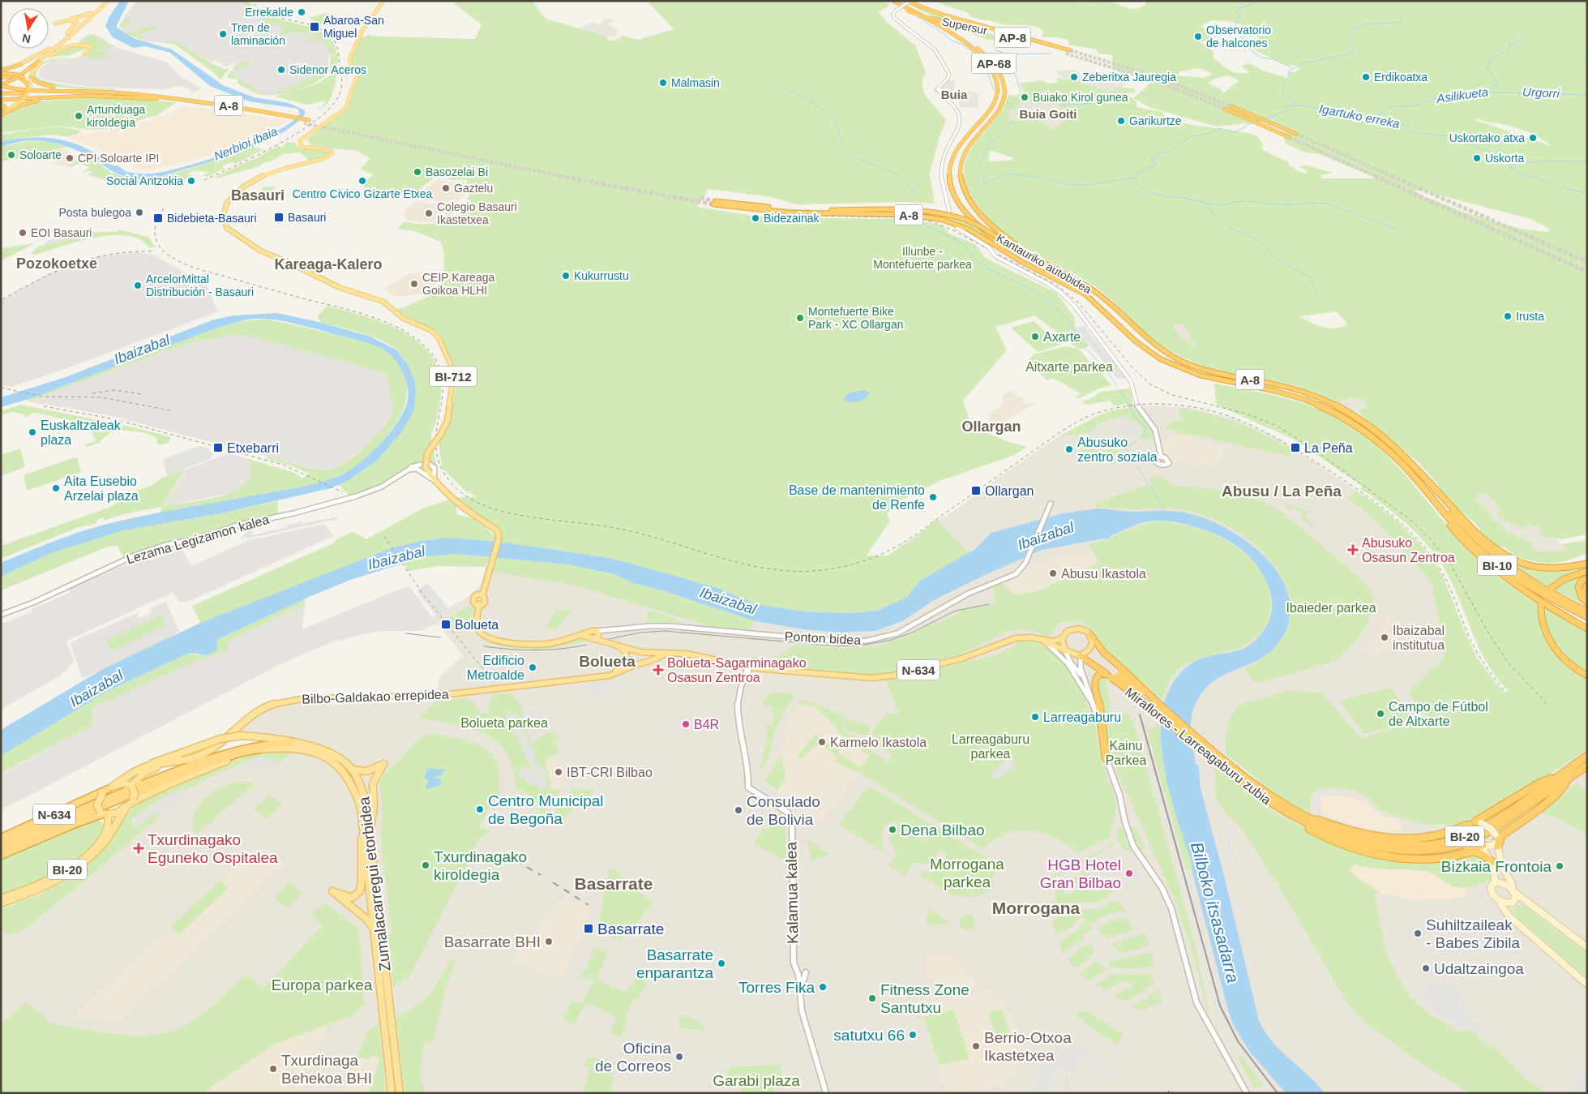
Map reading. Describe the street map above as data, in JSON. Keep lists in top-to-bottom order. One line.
{"streets":{"highway":["Supersur","AP-8","AP-68","A-8","Kantauriko autobidea","BI-10","N-634","Miraflores - Larreagaburu zubia","BI-20","Zumalacarregui etorbidea"],"main road":["BI-712","Bilbo-Galdakao errepidea"],"street":["Lezama Legizamon kalea","Ponton bidea","Kalamua kalea"]},"crossings":[["AP-68","Kantauriko autobidea"],["Kantauriko autobidea","BI-10"],["N-634","Bilbo-Galdakao errepidea"],["N-634","BI-20"],["Bilbo-Galdakao errepidea","BI-20"],["Miraflores - Larreagaburu zubia","BI-20"]],"districts":["Buia","Buia Goiti","Basauri","Pozokoetxe","Kareaga-Kalero","Ollargan","Abusu / La Peña","Bolueta","Basarrate","Morrogana"],"water":["Urgorri","Asilikueta","Igartuko erreka","Nerbioi ibaia","Ibaizabal","Bilboko itsasadarra"],"parks":["Illunbe - Montefuerte parkea","Aitxarte parkea","Ibaieder parkea","Bolueta parkea","Larreagaburu parkea","Kainu Parkea","Morrogana parkea","Europa parkea","Garabi plaza"],"places":{"other":["Errekalde","Tren de laminación","Observatorio de halcones","Sidenor Aceros","Zeberitxa Jauregia","Erdikoatxa","Malmasin","Buiako Kirol gunea","Artunduaga kiroldegia","Garikurtze","Uskortako atxa","Soloarte","CPI Soloarte IPI","Uskorta","Basozelai Bi","Social Antzokia","Centro Civico Gizarte Etxea","Gaztelu","Posta bulegoa","Colegio Basauri Ikastetxea","Bidezainak","EOI Basauri","Kukurrustu","CEIP Kareaga Goikoa HLHI","ArcelorMittal Distribución - Basauri","Irusta","Montefuerte Bike Park - XC Ollargan","Axarte","Euskaltzaleak plaza","Abusuko zentro soziala","Aita Eusebio Arzelai plaza","Base de mantenimiento de Renfe","Abusu Ikastola","Ibaizabal institutua","Edificio Metroalde","Campo de Fútbol de Aitxarte","Larreagaburu","B4R","Karmelo Ikastola","IBT-CRI Bilbao","Centro Municipal de Begoña","Consulado de Bolivia","Dena Bilbao","Txurdinagako kiroldegia","Bizkaia Frontoia","HGB Hotel Gran Bilbao","Suhiltzaileak - Babes Zibila","Basarrate BHI","Basarrate enparantza","Udaltzaingoa","Torres Fika","Fitness Zone Santutxu","satutxu 66","Berrio-Otxoa Ikastetxea","Oficina de Correos","Txurdinaga Behekoa BHI"],"transit":["Abaroa-San Miguel","Basauri","Bidebieta-Basauri","Etxebarri","La Peña","Ollargan","Bolueta","Basarrate"],"health":["Abusuko Osasun Zentroa","Bolueta-Sagarminagako Osasun Zentroa","Txurdinagako Eguneko Ospitalea"]},"north":"bottom"}
